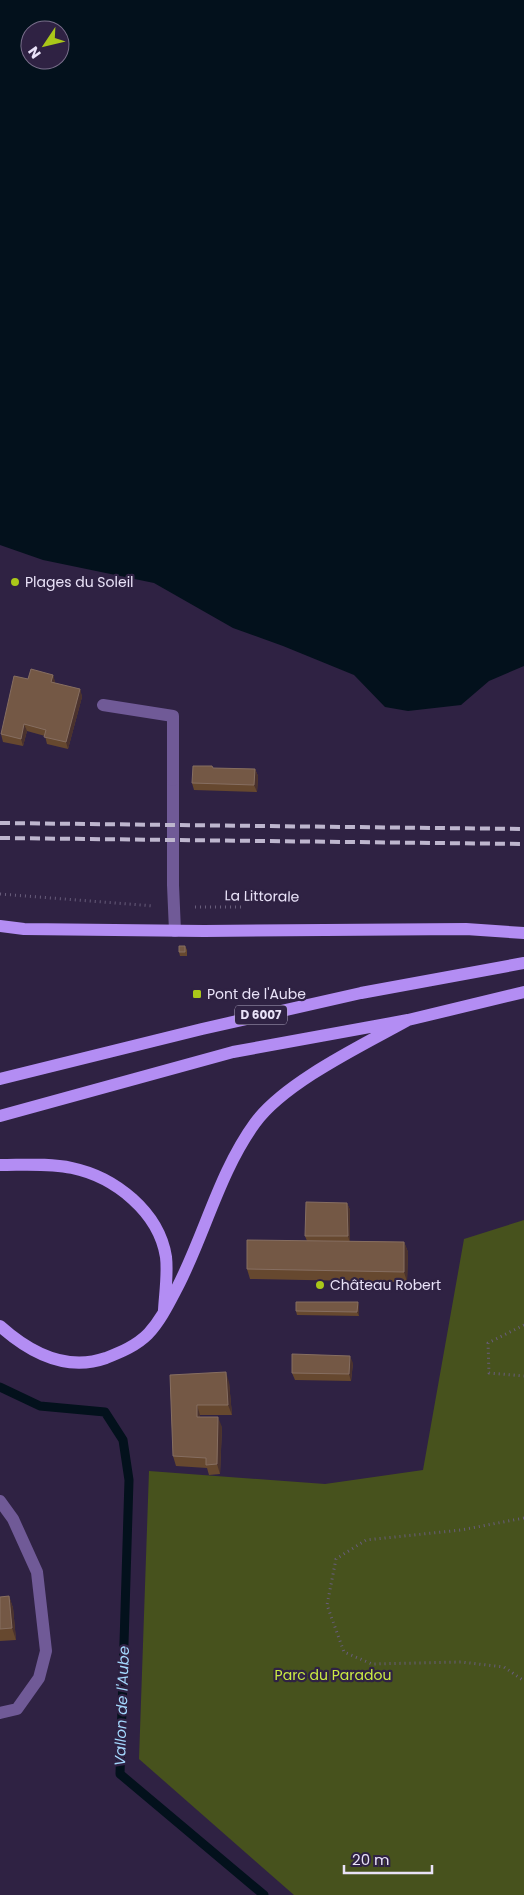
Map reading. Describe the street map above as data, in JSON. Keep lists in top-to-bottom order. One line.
{"streets":{"main road":["D 6007"],"path":["La Littorale"]},"water":["Vallon de l'Aube"],"parks":["Parc du Paradou"],"places":{"other":["Plages du Soleil","Château Robert"],"transit":["Pont de l'Aube"]},"scale_bar":"20 m","north":"bottom left"}
